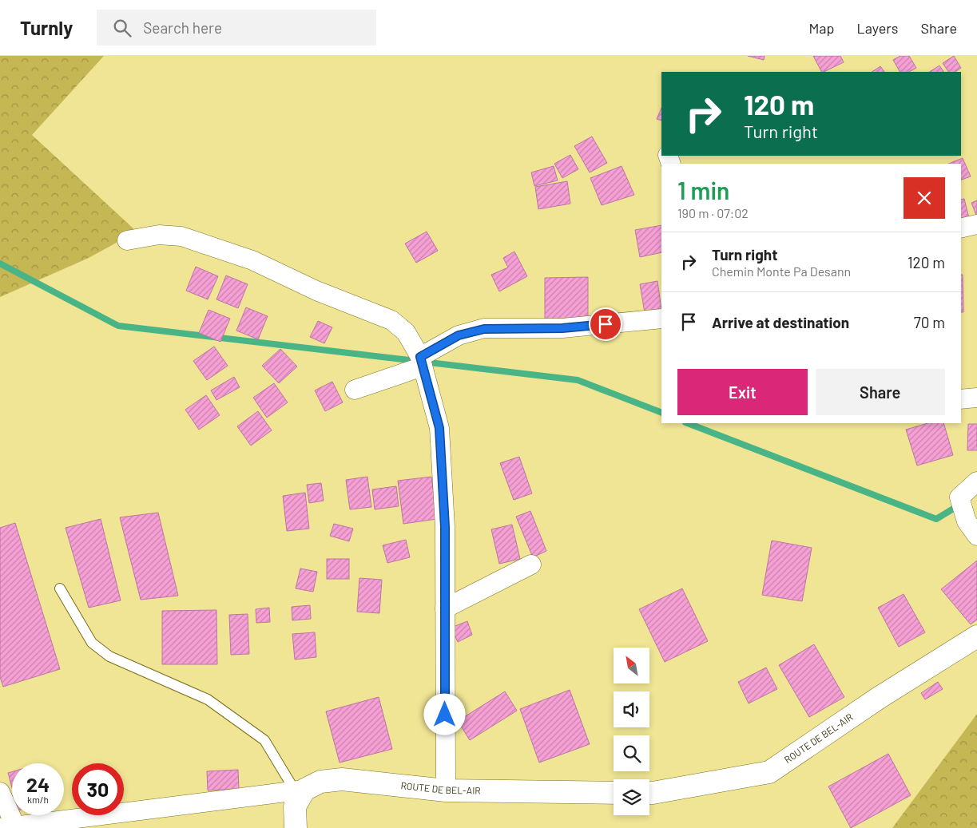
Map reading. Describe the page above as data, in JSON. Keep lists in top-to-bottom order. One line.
{"streets":{"street":["ROUTE DE BEL-AIR"]},"north":"top left","page":{"header":"Turnly","search":"Search here","nav":["Map","Layers","Share"],"turn":["120 m","Turn right"],"heading":["1 min","190 m · 07:02"],"list":[{"name":"Turn right","note":"Chemin Monte Pa Desann","value":"120 m"},{"name":"Arrive at destination","value":"70 m"}],"buttons":["Exit","Share"],"speed":"24 km/h","limit":"30"}}
